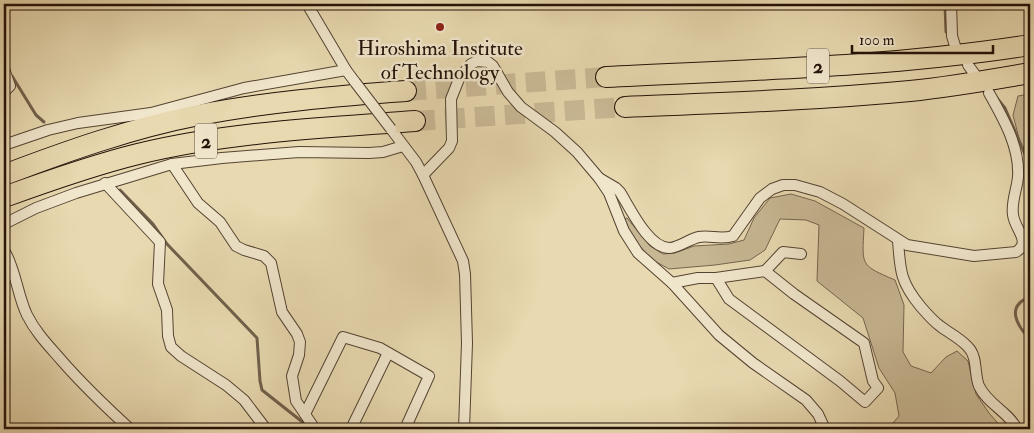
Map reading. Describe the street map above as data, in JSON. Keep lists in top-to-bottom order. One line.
{"streets":{"highway":["2"]},"places":["Hiroshima Institute of Technology"],"scale_bar":"100 m"}
